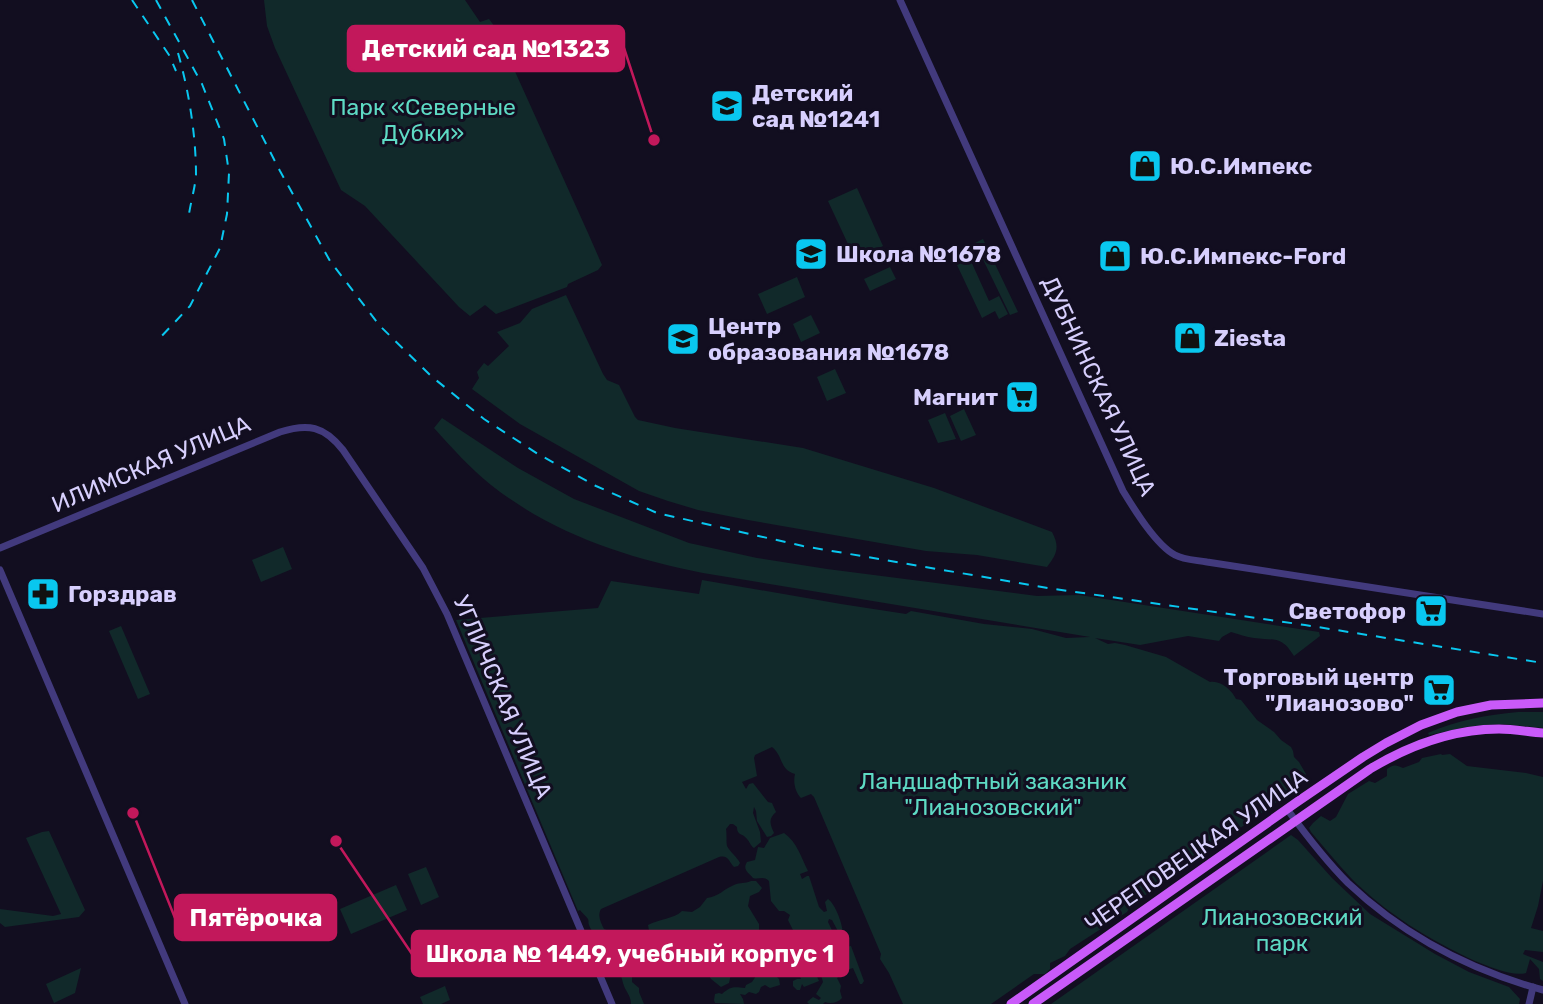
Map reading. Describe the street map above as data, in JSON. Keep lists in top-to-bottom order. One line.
{"streets":{"main road":["ЧЕРЕПОВЕЦКАЯ УЛИЦА"],"street":["ДУБНИНСКАЯ УЛИЦА","ИЛИМСКАЯ УЛИЦА","УГЛИЧСКАЯ УЛИЦА"]},"crossings":[["ИЛИМСКАЯ УЛИЦА","УГЛИЧСКАЯ УЛИЦА"]],"parks":["Парк «Северные Дубки»","Ландшафтный заказник \"Лианозовский\"","Лианозовский парк"],"places":{"school or university":["Детский сад №1241","Школа №1678","Центр образования №1678"],"other":["Детский сад №1323","Пятёрочка","Школа № 1449, учебный корпус 1"],"shop":["Ю.С.Импекс","Ю.С.Импекс-Ford","Ziesta"],"supermarket":["Магнит","Светофор","Торговый центр \"Лианозово\""],"pharmacy":["Горздрав"]}}
